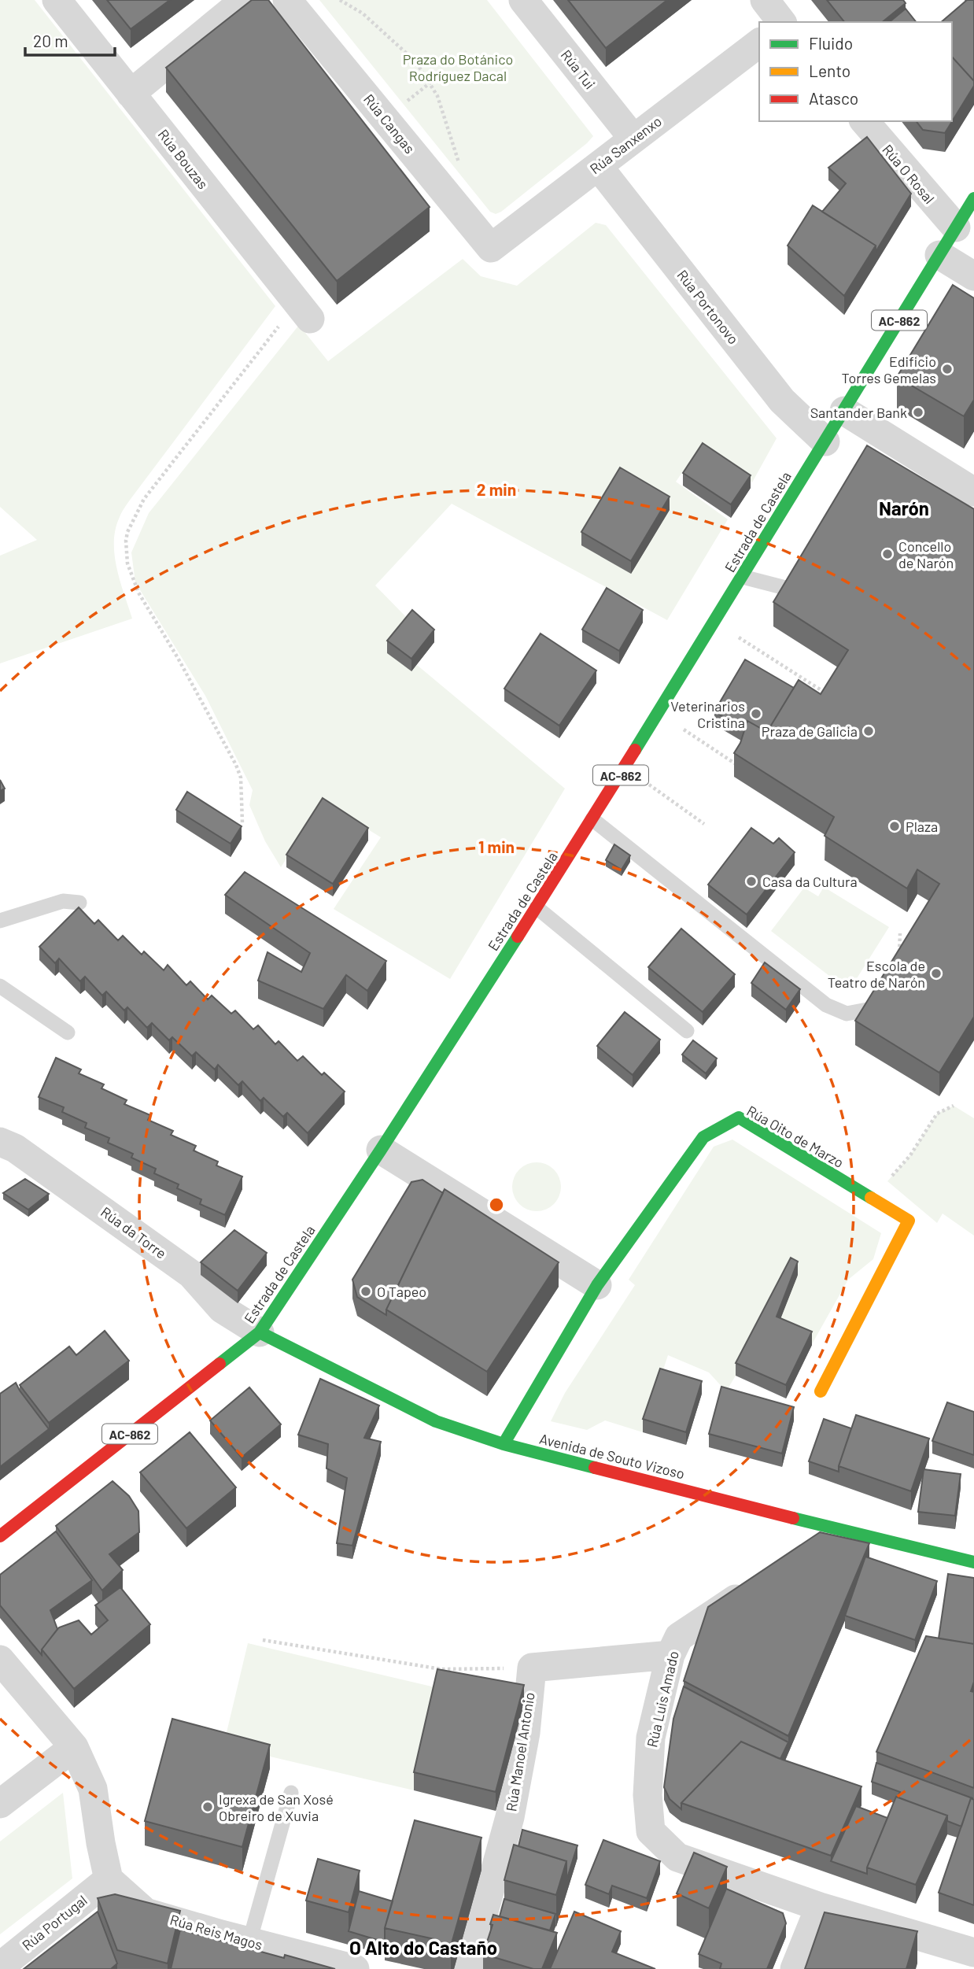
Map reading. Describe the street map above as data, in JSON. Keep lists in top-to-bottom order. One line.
{"streets":{"main road":["AC-862","Estrada de Castela","Rúa Oito de Marzo","Avenida de Souto Vizoso"],"street":["Rúa Tui","Rúa Cangas","Rúa Sanxenxo","Rúa Bouzas","Rúa O Rosal","Rúa Portonovo","Rúa da Torre","Rúa Luis Amado","Rúa Manoel Antonio","Rúa Portugal","Rúa Reis Magos"]},"crossings":[["Rúa Tui","Rúa Sanxenxo"],["Rúa Cangas","Rúa Sanxenxo"],["Rúa Sanxenxo","Rúa Portonovo"],["Rúa O Rosal","Estrada de Castela"],["Rúa Portonovo","Estrada de Castela"],["Estrada de Castela","Rúa da Torre"],["Estrada de Castela","Avenida de Souto Vizoso"],["Rúa Oito de Marzo","Avenida de Souto Vizoso"],["Rúa da Torre","Avenida de Souto Vizoso"],["Rúa Portugal","Rúa Reis Magos"]],"districts":["Narón","O Alto do Castaño"],"parks":["Praza do Botánico Rodríguez Dacal"],"places":["Edificio Torres Gemelas","Santander Bank","Concello de Narón","Veterinarios Cristina","Praza de Galicia","Plaza","Casa da Cultura","Escola de Teatro de Narón","O Tapeo","Igrexa de San Xosé Obreiro de Xuvia"],"legend":["Fluido","Lento","Atasco"],"scale_bar":"20 m","rings":["2 min","1 min"]}
